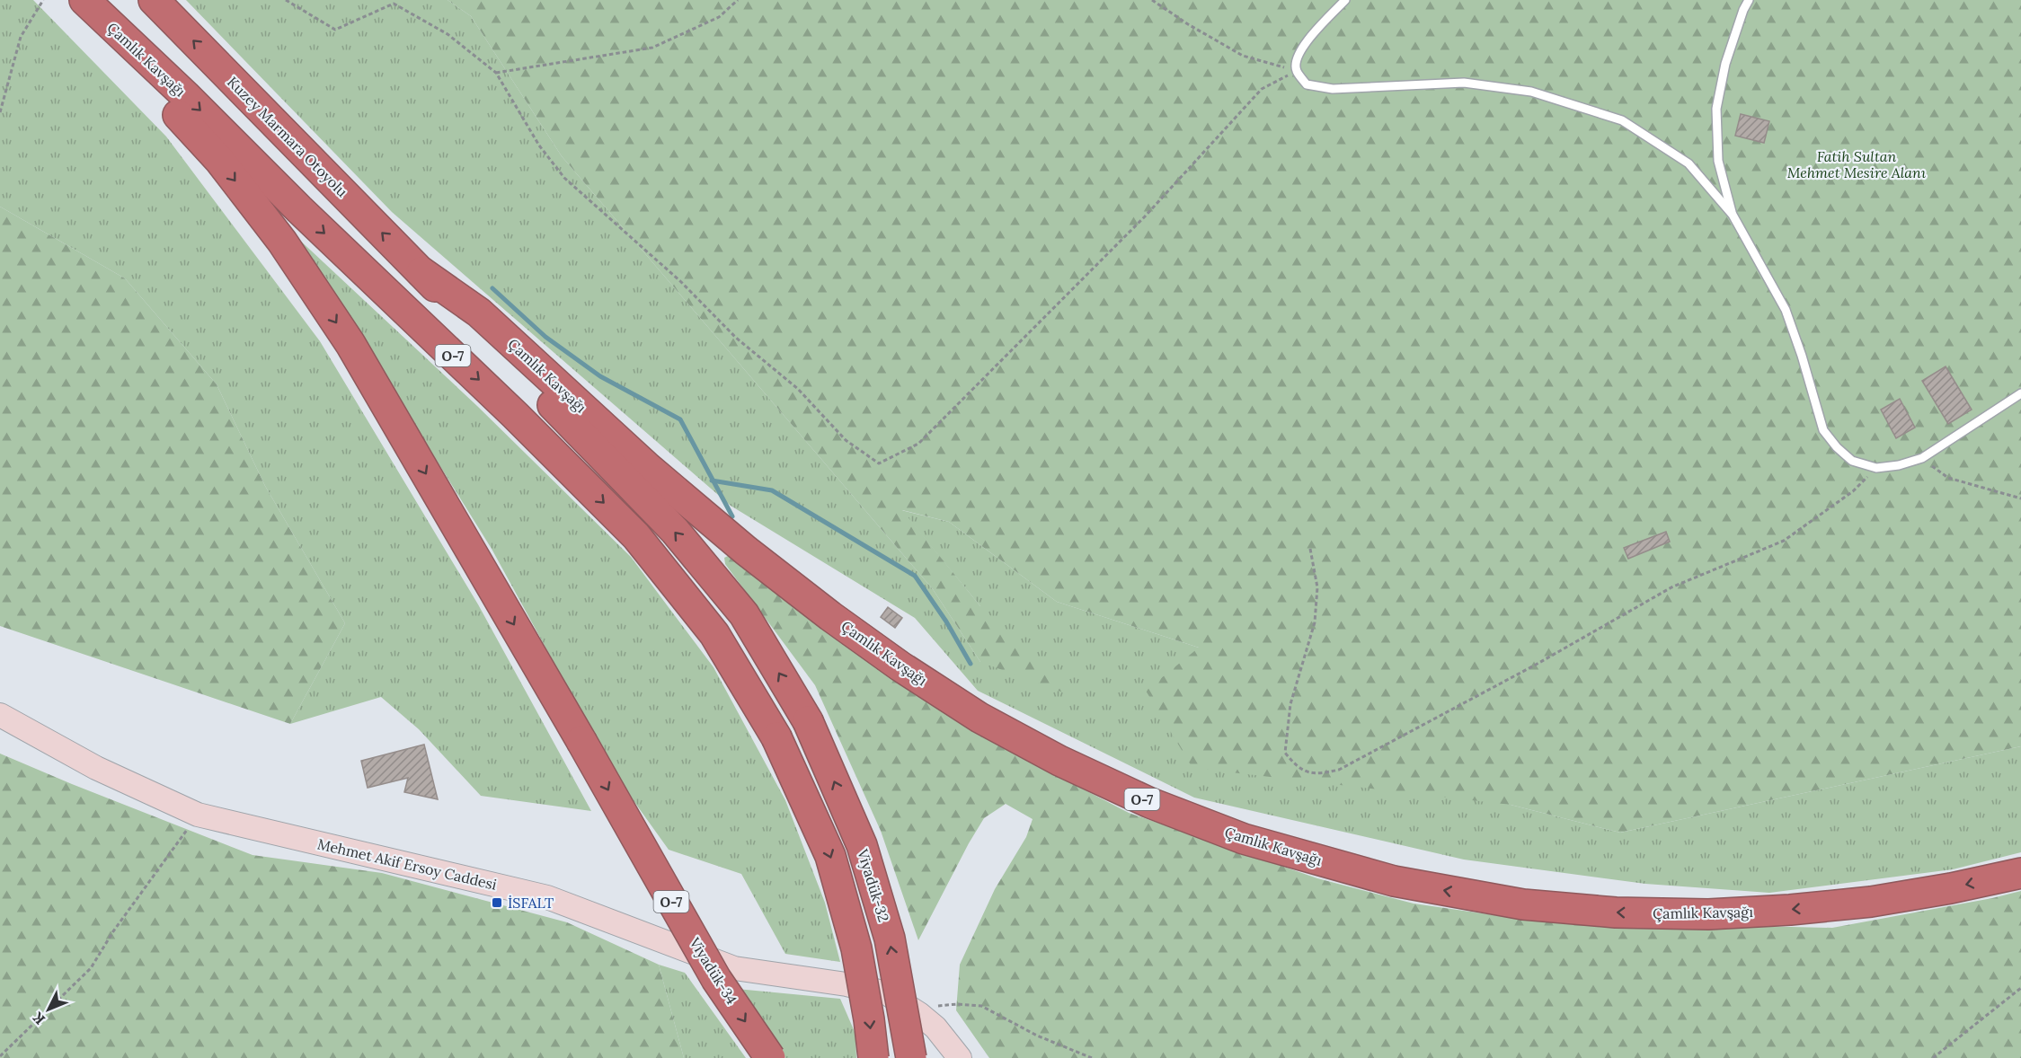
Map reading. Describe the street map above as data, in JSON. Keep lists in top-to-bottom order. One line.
{"streets":{"highway":["Çamlık Kavşağı","Kuzey Marmara Otoyolu","O-7","Viyadük-32","Viyadük-34"],"main road":["Mehmet Akif Ersoy Caddesi"]},"crossings":[["Çamlık Kavşağı","Kuzey Marmara Otoyolu"],["Çamlık Kavşağı","Viyadük-32"],["Çamlık Kavşağı","Viyadük-34"]],"one_way":["Kuzey Marmara Otoyolu","Viyadük-32","Viyadük-34"],"parks":["Fatih Sultan Mehmet Mesire Alanı"],"places":{"transit":["İSFALT"]},"north":"bottom left"}
